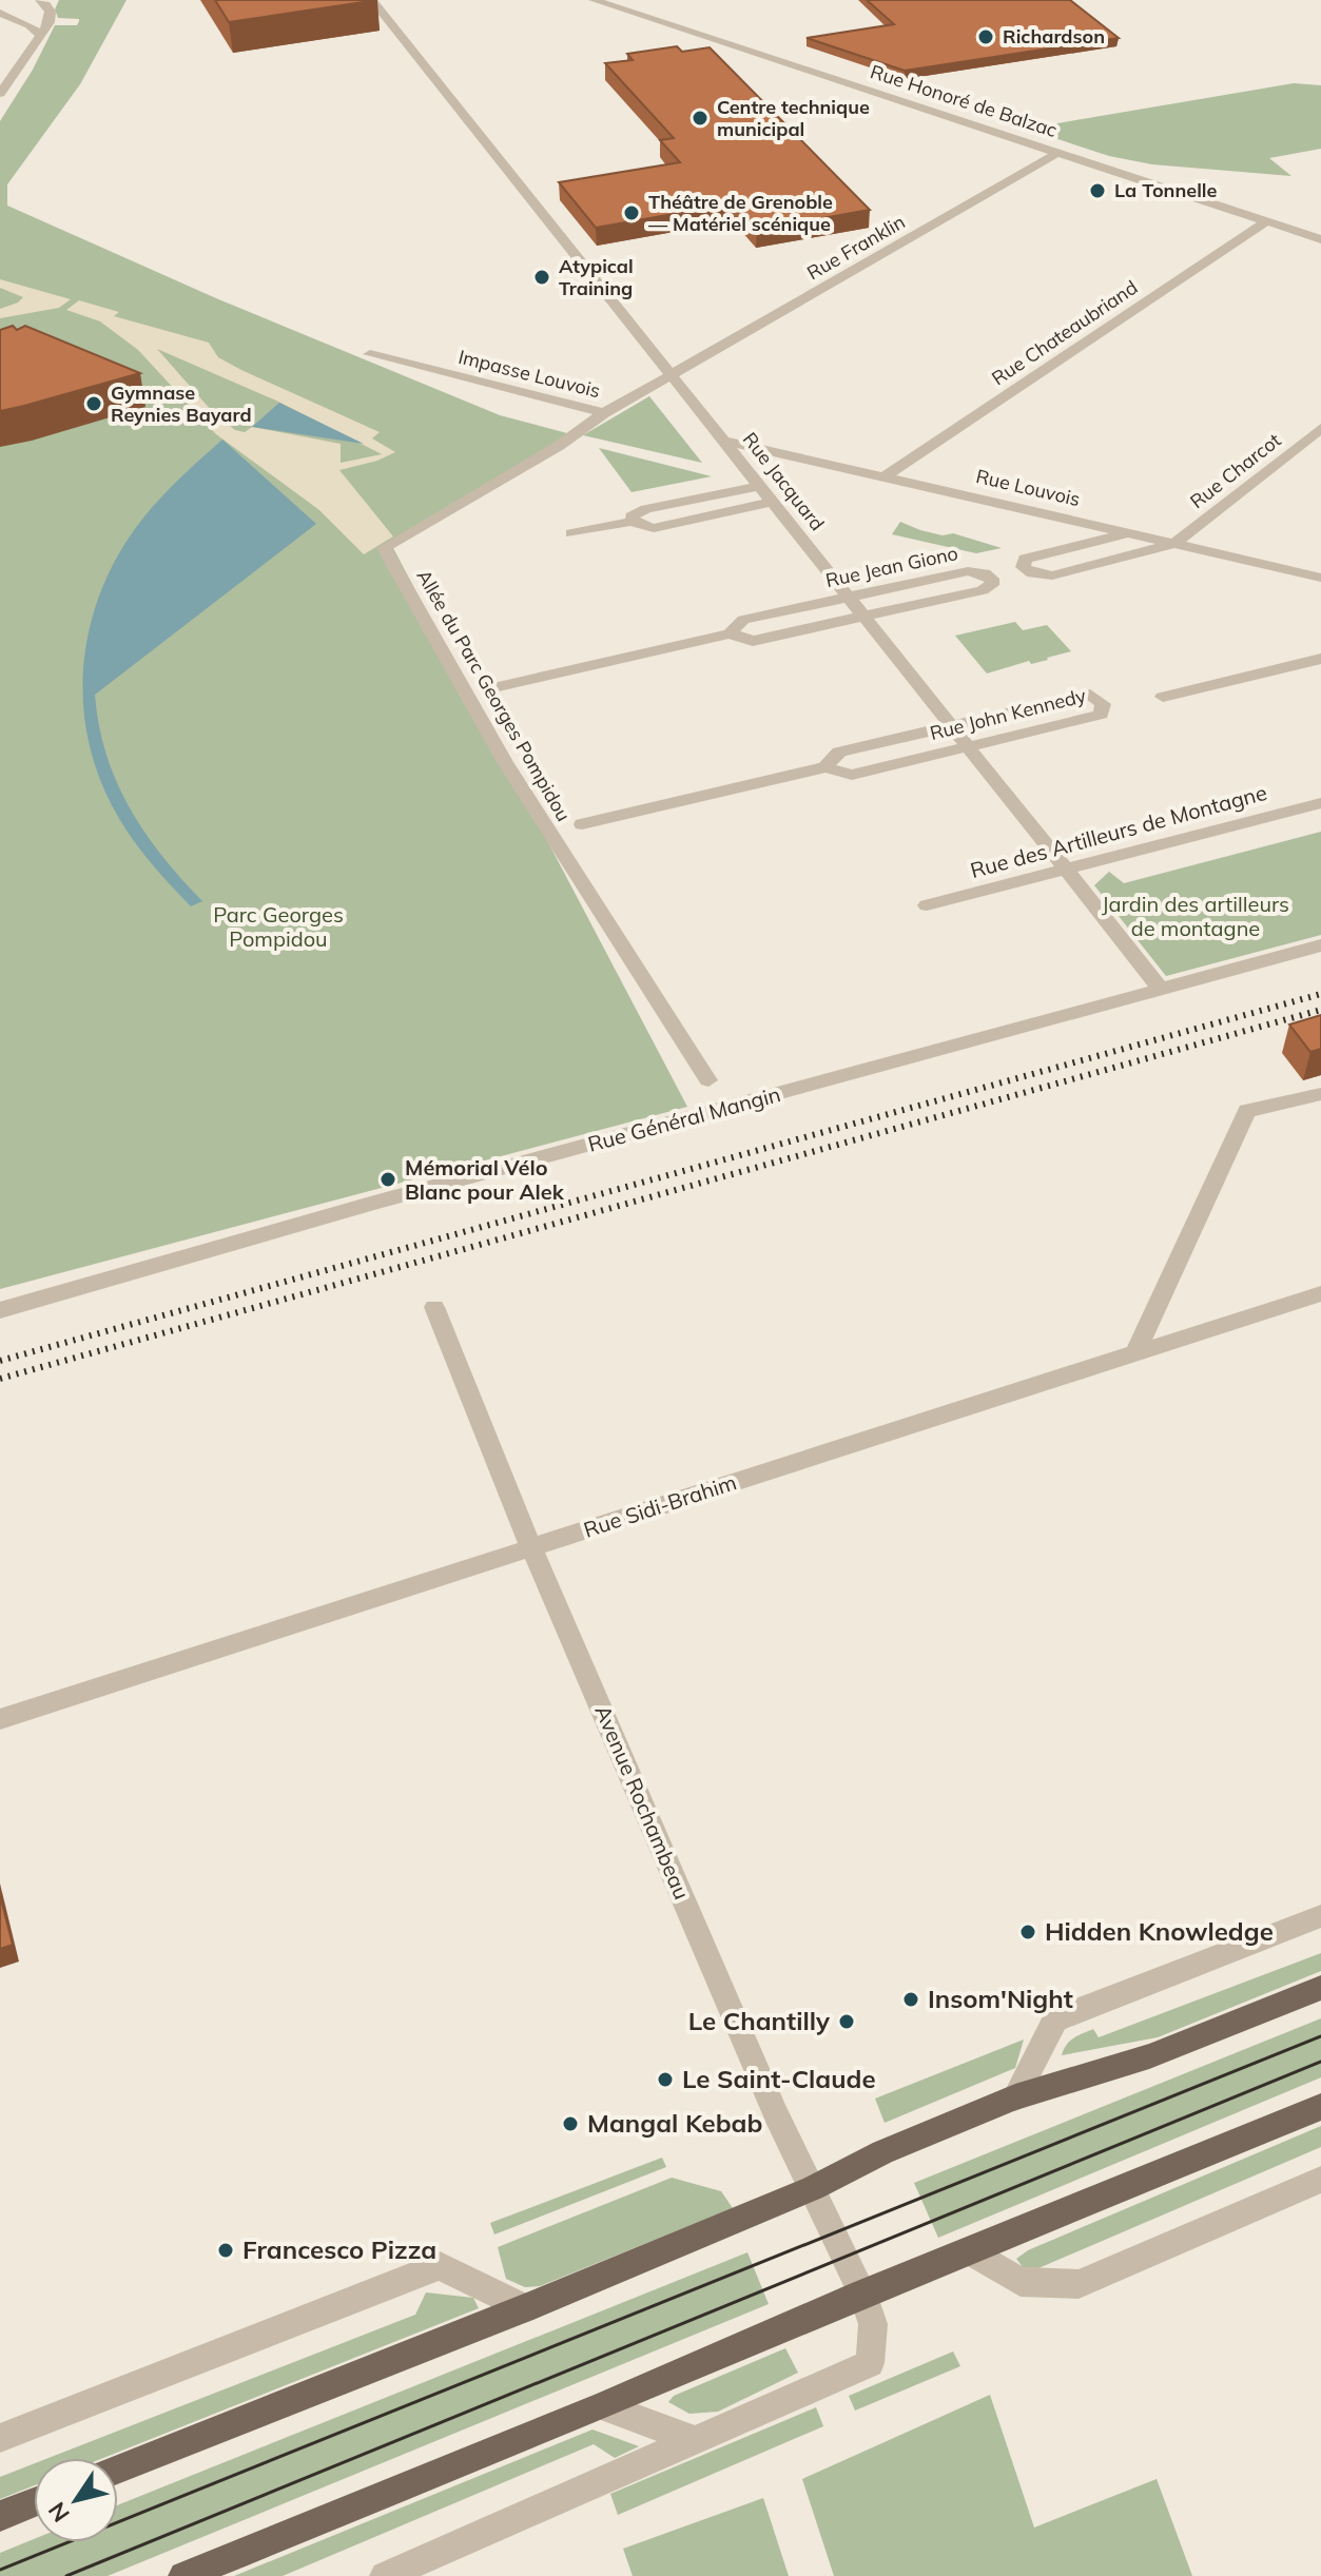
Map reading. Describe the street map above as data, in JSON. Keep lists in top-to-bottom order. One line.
{"streets":{"street":["Rue Honoré de Balzac","Rue Franklin","Rue Chateaubriand","Impasse Louvois","Rue Charcot","Rue Jacquard","Rue Louvois","Rue Jean Giono","Allée du Parc Georges Pompidou","Rue John Kennedy","Rue des Artilleurs de Montagne","Rue Général Mangin","Rue Sidi-Brahim","Avenue Rochambeau"]},"crossings":[["Rue Honoré de Balzac","Rue Franklin"],["Rue Honoré de Balzac","Rue Chateaubriand"],["Rue Franklin","Impasse Louvois"],["Rue Franklin","Rue Jacquard"],["Rue Chateaubriand","Rue Louvois"],["Impasse Louvois","Rue Jacquard"],["Impasse Louvois","Allée du Parc Georges Pompidou"],["Rue Charcot","Rue Louvois"],["Rue Jacquard","Rue Louvois"],["Rue Jacquard","Rue Jean Giono"],["Rue Jacquard","Rue John Kennedy"],["Rue Jacquard","Rue des Artilleurs de Montagne"],["Rue Jacquard","Rue Général Mangin"],["Rue Sidi-Brahim","Avenue Rochambeau"]],"parks":["Jardin des artilleurs de montagne","Parc Georges Pompidou"],"places":["Richardson","Centre technique municipal","La Tonnelle","Théâtre de Grenoble — Matériel scénique","Atypical Training","Gymnase Reynies Bayard","Mémorial Vélo Blanc pour Alek","Hidden Knowledge","Insom'Night","Le Chantilly","Le Saint-Claude","Mangal Kebab","Francesco Pizza"],"north":"bottom left"}
